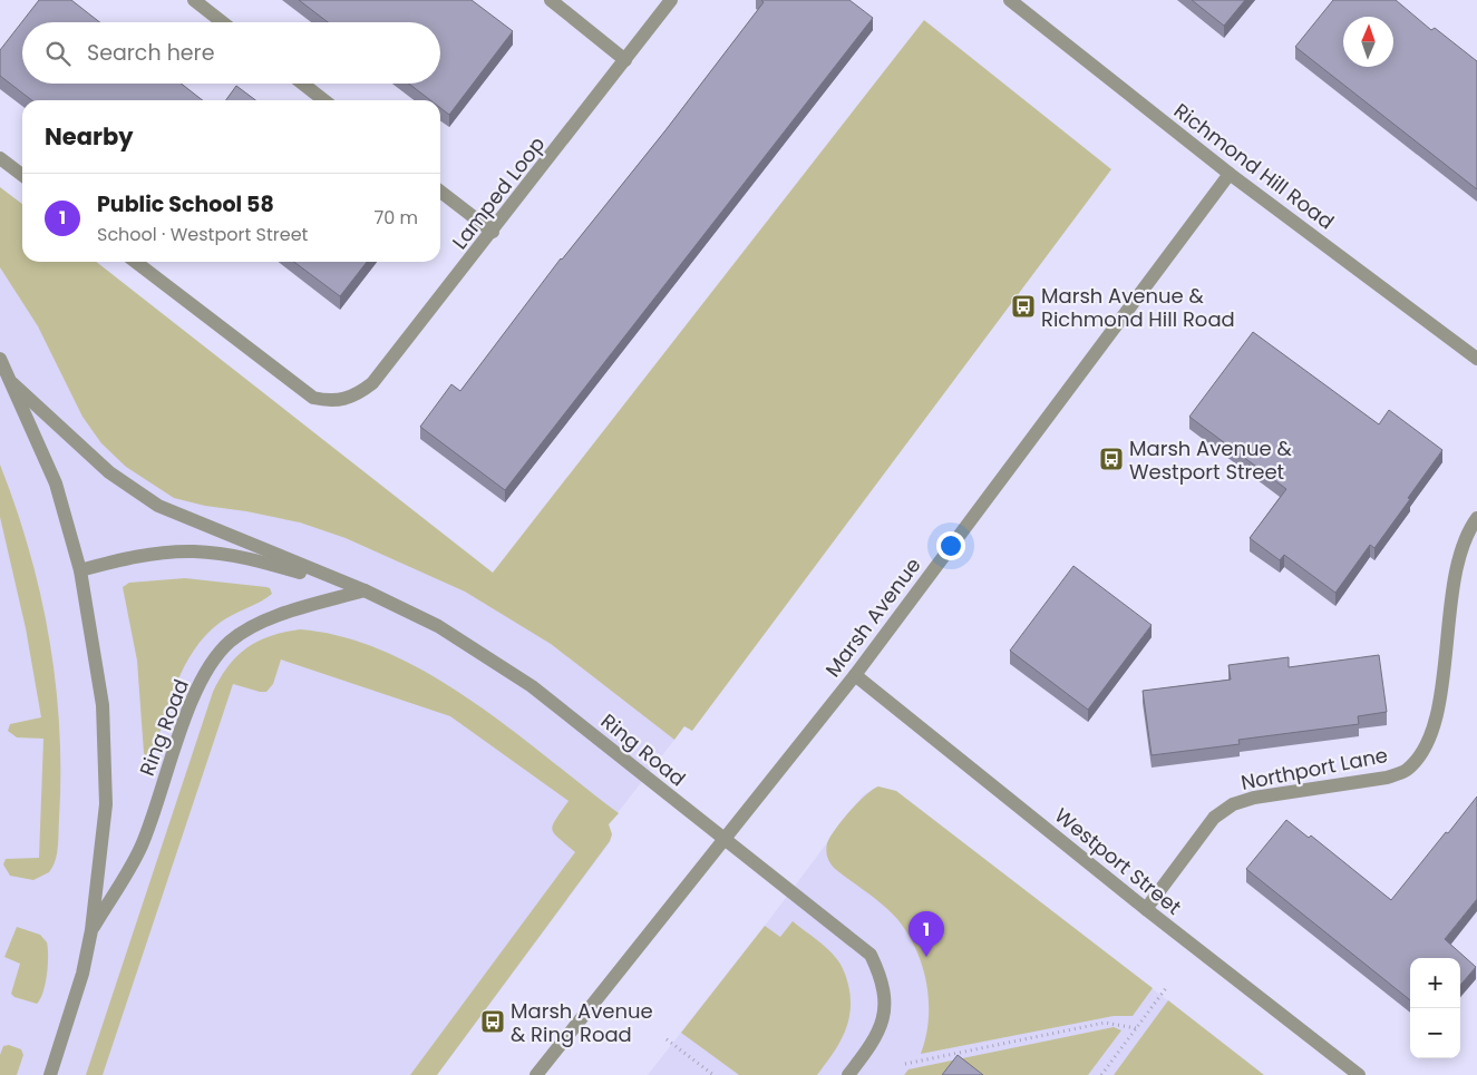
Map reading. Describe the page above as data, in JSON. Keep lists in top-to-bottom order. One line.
{"streets":{"street":["Richmond Hill Road","Lamped Loop","Marsh Avenue","Ring Road","Northport Lane","Westport Street"]},"crossings":[["Richmond Hill Road","Marsh Avenue"],["Marsh Avenue","Ring Road"],["Marsh Avenue","Westport Street"],["Northport Lane","Westport Street"]],"places":{"bus stop":["Marsh Avenue & Richmond Hill Road","Marsh Avenue & Westport Street","Marsh Avenue & Ring Road"]},"north":"top","page":{"search":"Search here","heading":"Nearby","list":[{"mark":"1","name":"Public School 58","note":"School · Westport Street","value":"70 m"}],"pins":"1","map_buttons":["+","−"]}}
